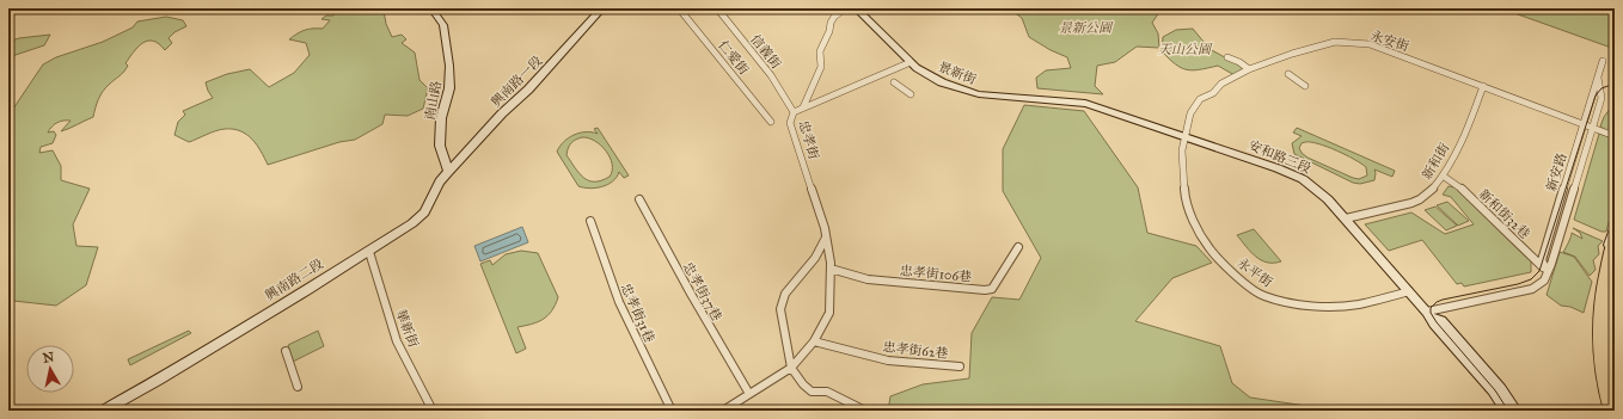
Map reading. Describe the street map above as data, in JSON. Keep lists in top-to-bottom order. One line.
{"streets":{"main road":["景新街","興南路一段","南山路","安和路三段","興南路二段"],"street":["永安街","信義街","仁愛街","忠孝街","新和街","新安路","新和街32巷","永平街","忠孝街106巷","忠孝街37巷","忠孝街31巷","華新街","忠孝街62巷"]},"crossings":[["永安街","安和路三段"],["永安街","新和街"],["永安街","新安路"],["永安街","永平街"],["信義街","忠孝街"],["景新街","安和路三段"],["興南路一段","南山路"],["興南路一段","興南路二段"],["南山路","興南路二段"],["忠孝街","忠孝街106巷"],["忠孝街","忠孝街37巷"],["忠孝街","忠孝街62巷"],["安和路三段","新和街"],["安和路三段","新安路"],["安和路三段","永平街"],["新和街","新和街32巷"],["新安路","新和街32巷"],["興南路二段","華新街"]],"parks":["景新公園","天山公園"],"north":"top"}
